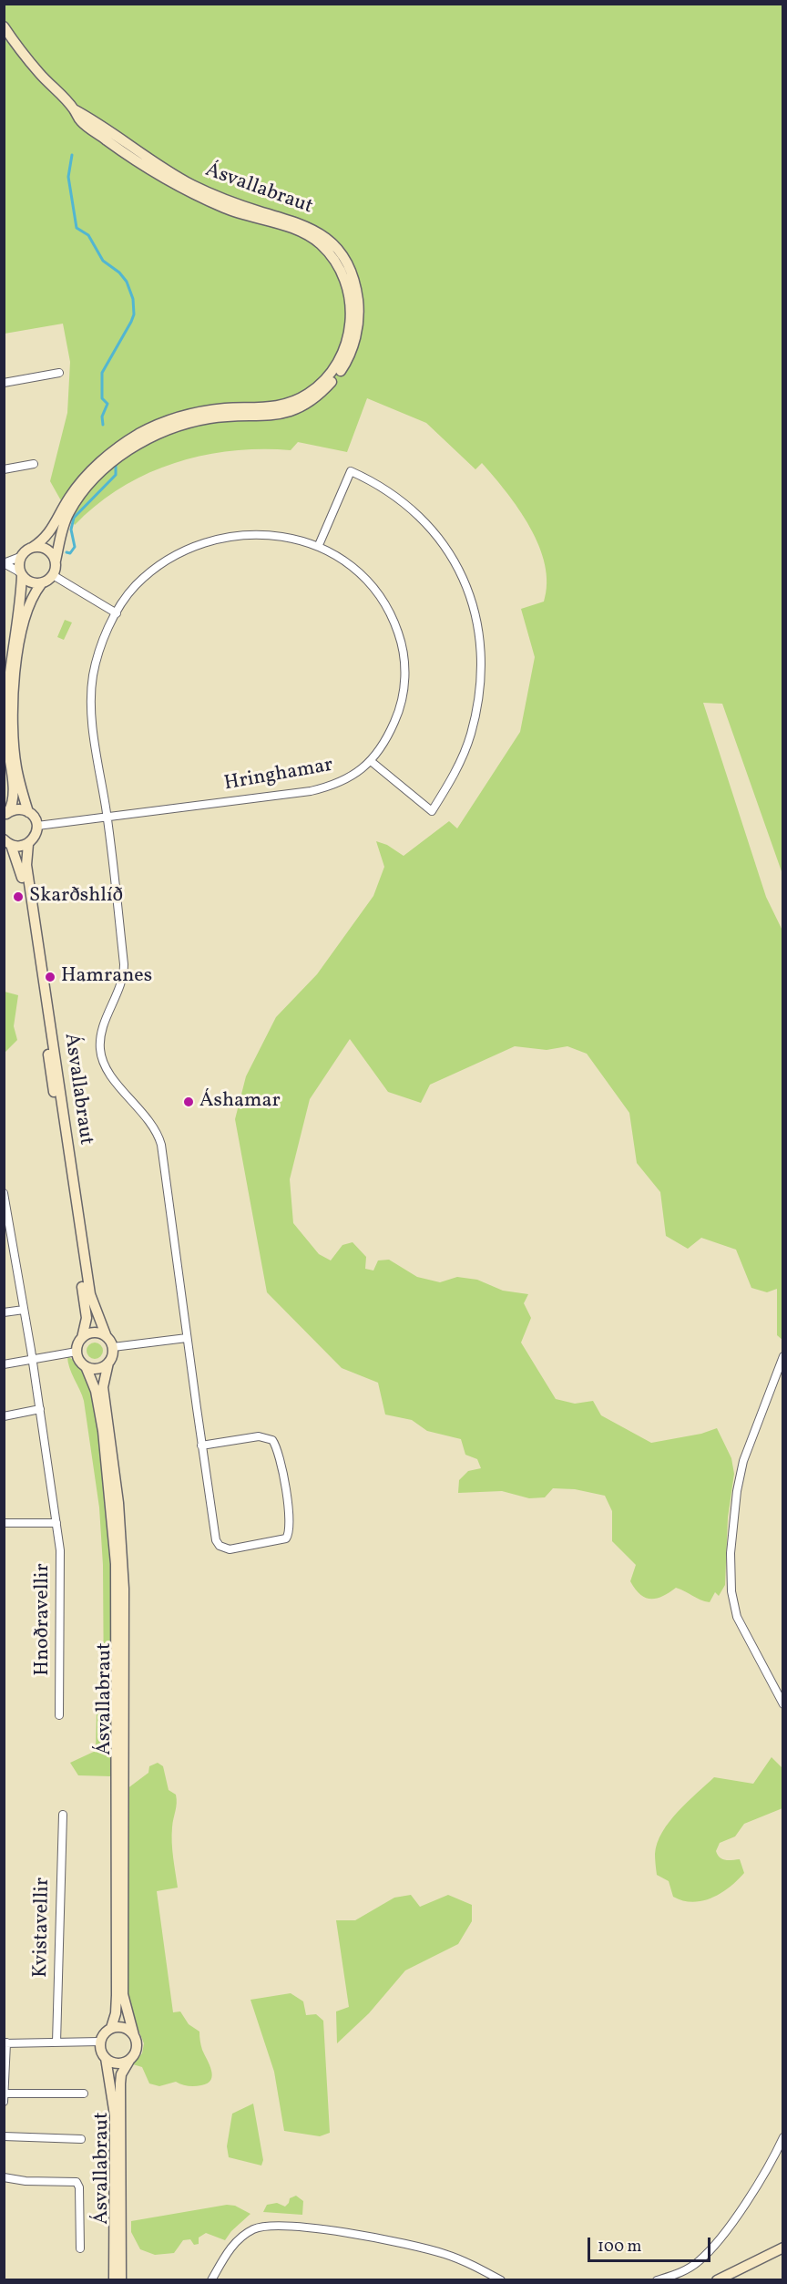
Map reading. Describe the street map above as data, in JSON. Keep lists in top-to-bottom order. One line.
{"streets":{"main road":["Ásvallabraut"],"street":["Hringhamar","Hnoðravellir","Kvistavellir"]},"places":["Skarðshlíð","Hamranes","Áshamar"],"scale_bar":"100 m"}
